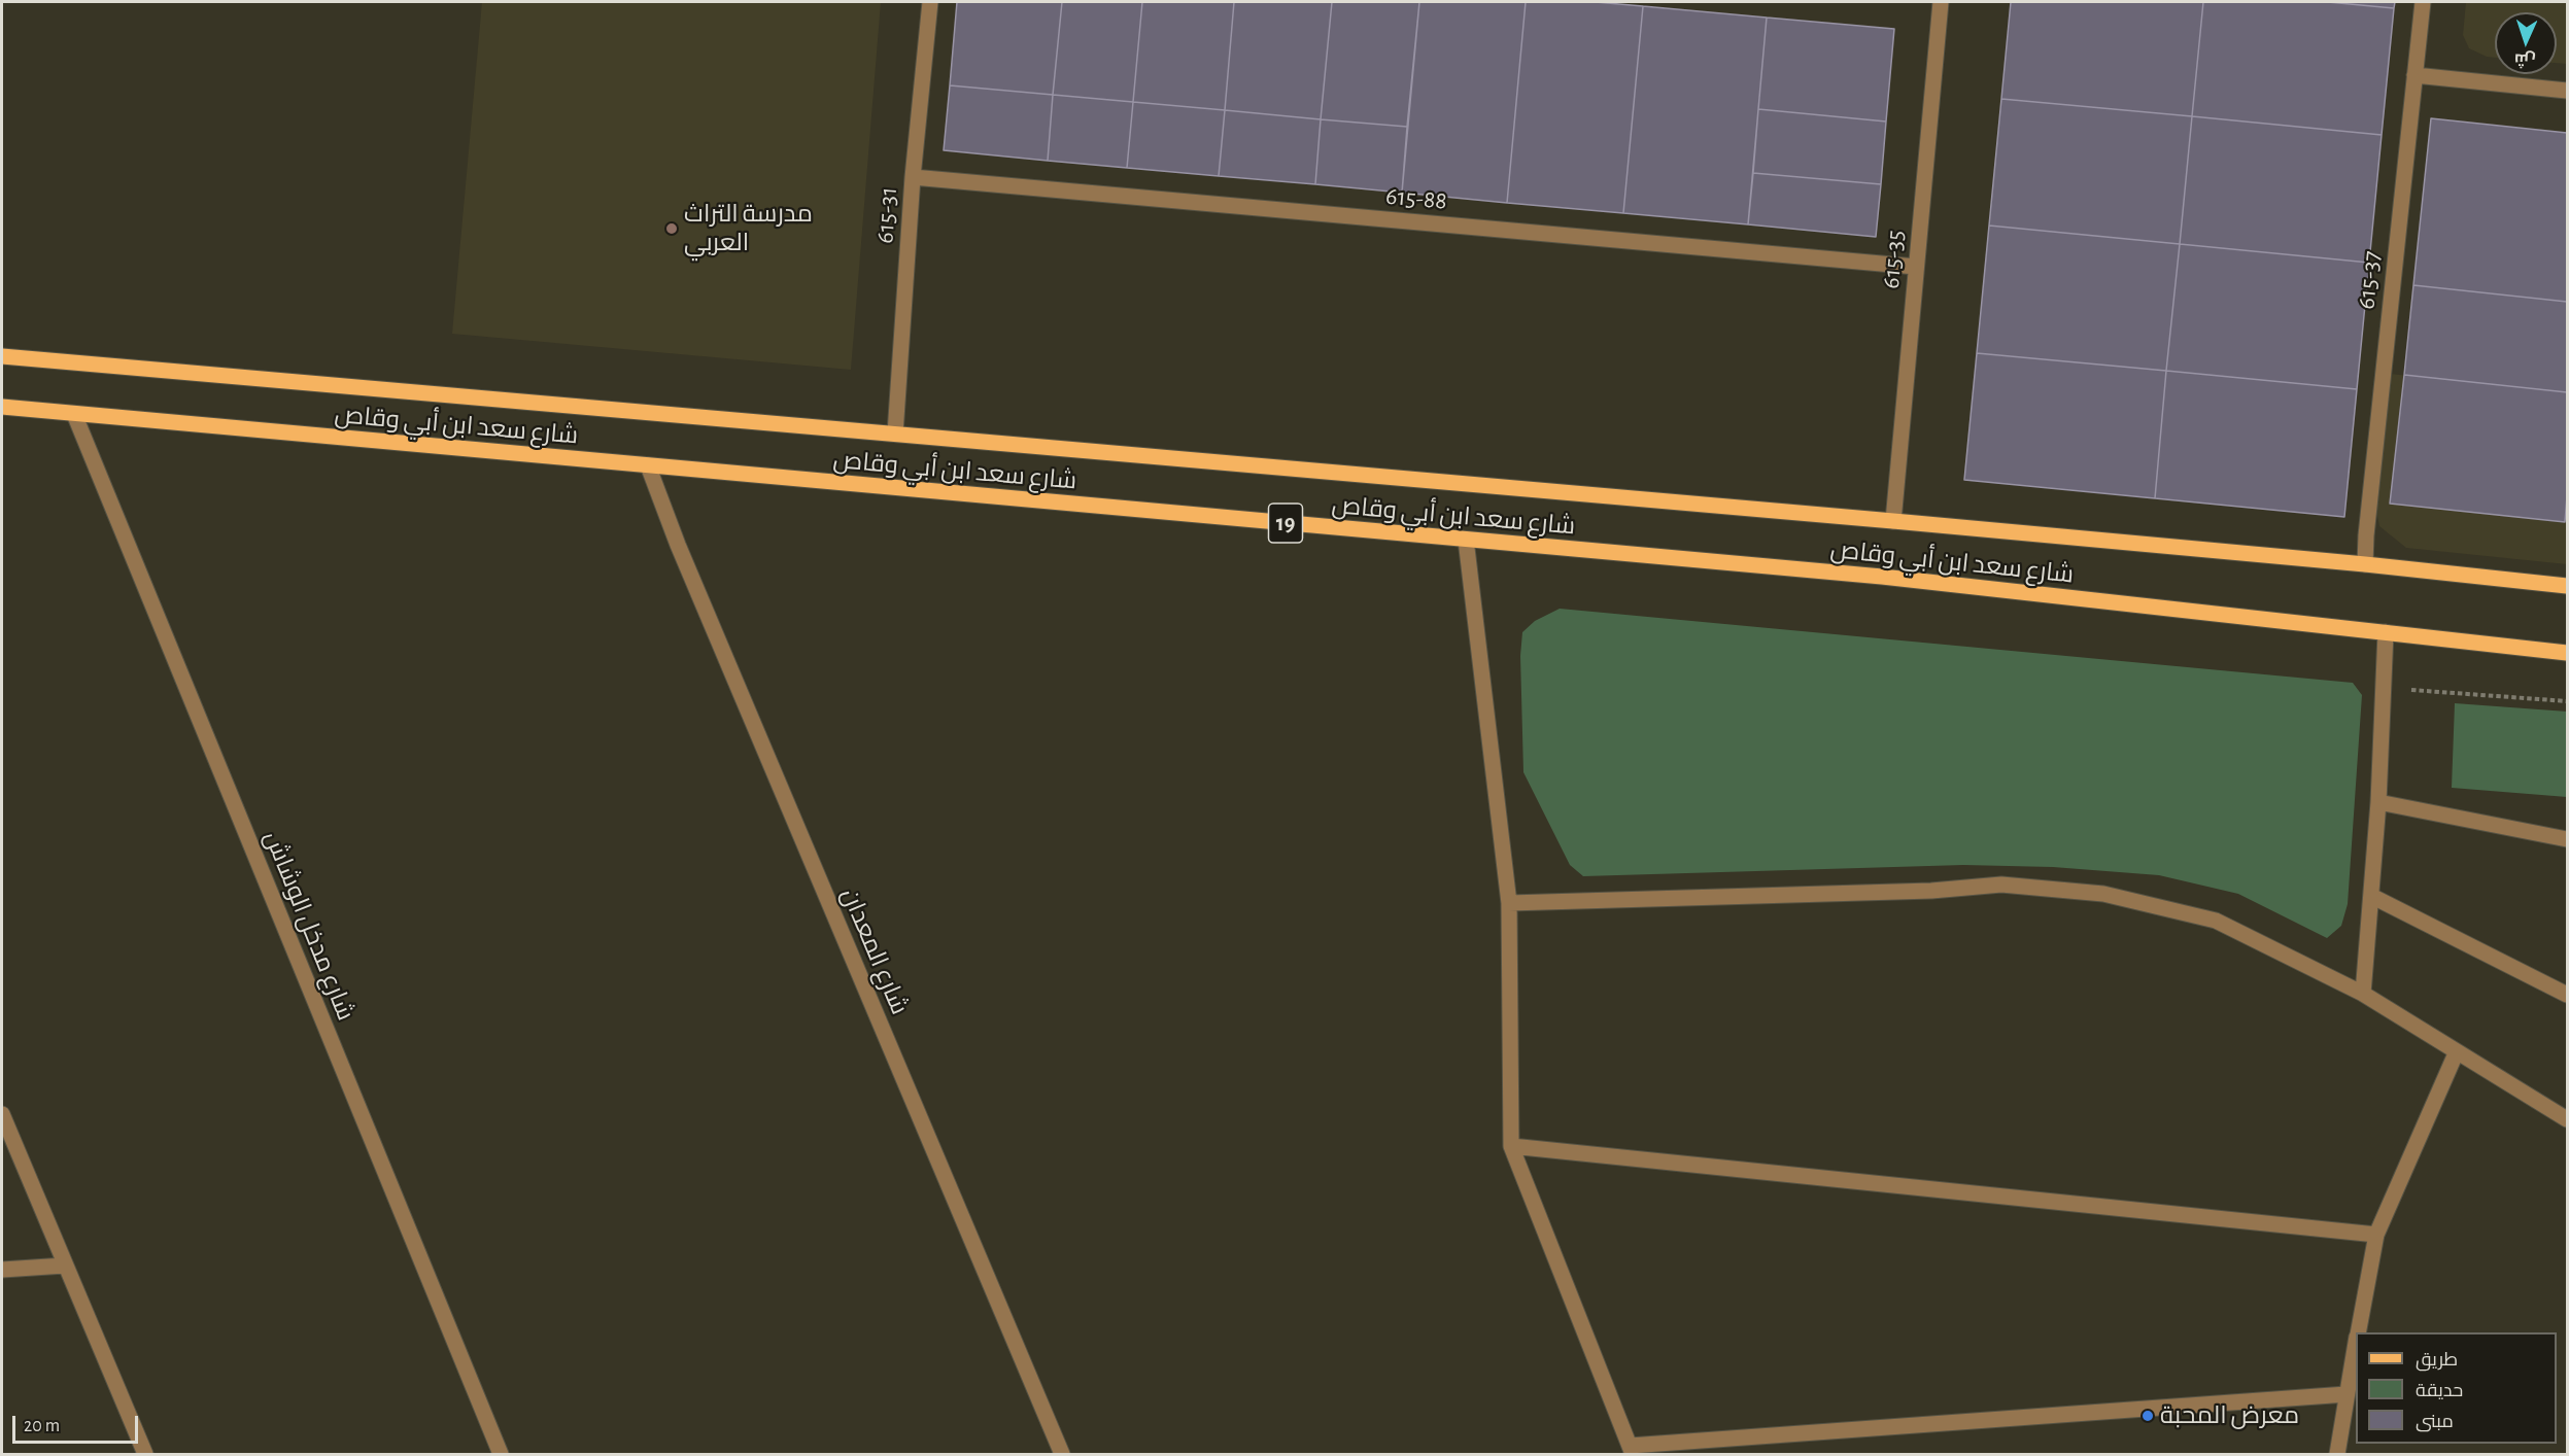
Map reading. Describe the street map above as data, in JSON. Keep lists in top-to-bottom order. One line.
{"streets":{"main road":["شارع سعد ابن أبي وقاص","19"],"street":["615-88","615-31","615-35","615-37","شارع مدخل الوشاش","شارع المعدان"]},"crossings":[["615-88","615-31"],["615-88","615-35"],["615-31","شارع سعد ابن أبي وقاص"],["615-35","شارع سعد ابن أبي وقاص"],["615-37","شارع سعد ابن أبي وقاص"],["شارع سعد ابن أبي وقاص","شارع مدخل الوشاش"],["شارع سعد ابن أبي وقاص","شارع المعدان"]],"places":["مدرسة التراث العربي","معرض المحبة"],"legend":["طريق","حديقة","مبنى"],"scale_bar":"20 m","north":"bottom"}
